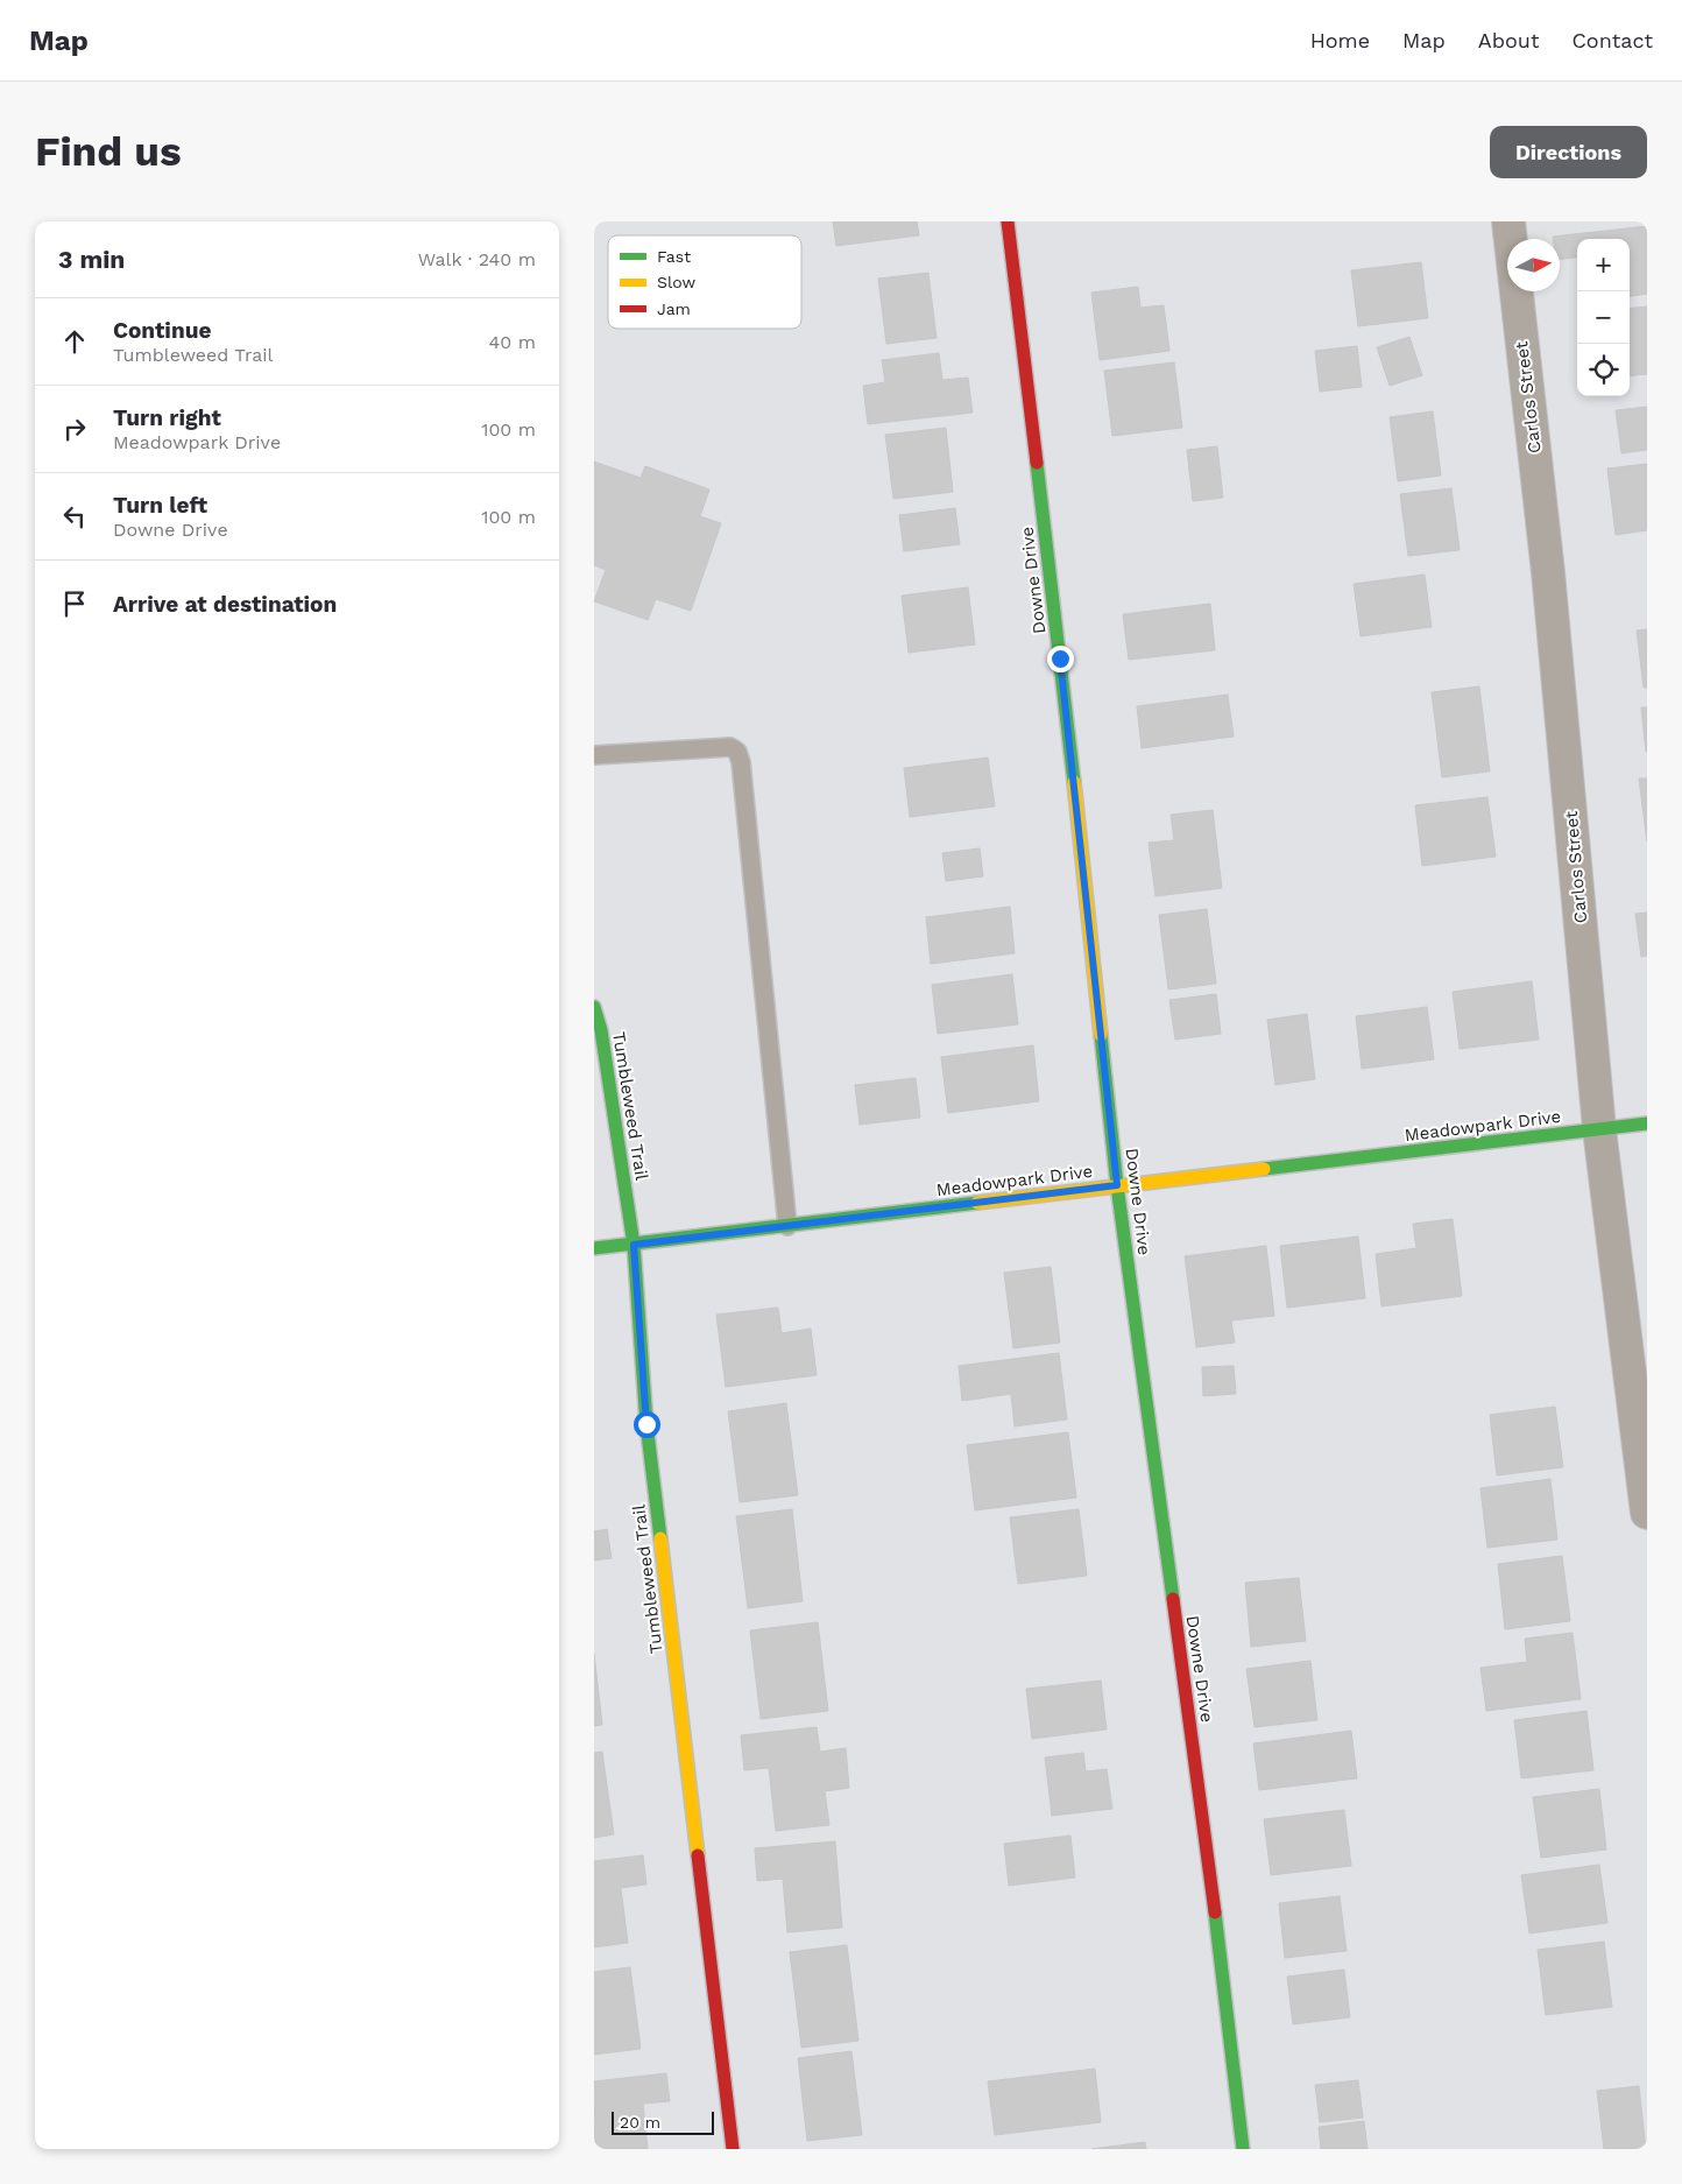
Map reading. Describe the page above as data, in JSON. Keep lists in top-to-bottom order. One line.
{"streets":{"street":["Carlos Street","Downe Drive","Tumbleweed Trail","Meadowpark Drive"]},"crossings":[["Carlos Street","Meadowpark Drive"],["Downe Drive","Meadowpark Drive"],["Tumbleweed Trail","Meadowpark Drive"]],"legend":["Fast","Slow","Jam"],"scale_bar":"20 m","north":"right","page":{"header":"Map","nav":["Home","Map","About","Contact"],"buttons":"Directions","title":"Find us","heading":["3 min","Walk · 240 m"],"map_buttons":["+","−"],"list":[["Continue","Tumbleweed Trail","40 m"],["Turn right","Meadowpark Drive","100 m"],["Turn left","Downe Drive","100 m"],"Arrive at destination"],"scale":"20 m"}}
